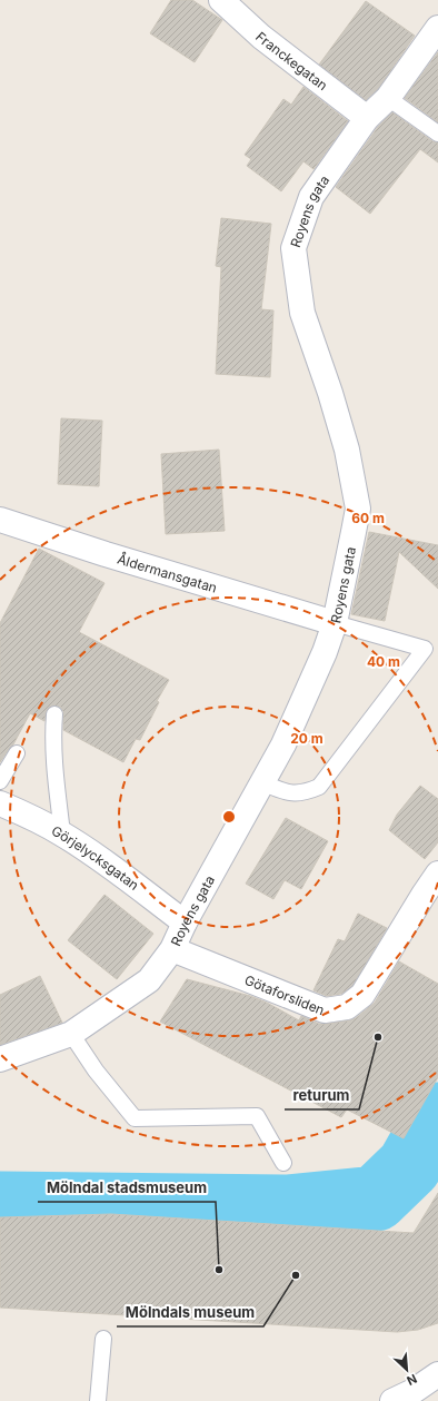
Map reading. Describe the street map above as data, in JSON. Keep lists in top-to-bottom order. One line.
{"streets":{"street":["Franckegatan","Royens gata","Åldermansgatan","Görjelycksgatan","Götaforsliden"]},"crossings":[["Franckegatan","Royens gata"],["Royens gata","Åldermansgatan"],["Royens gata","Görjelycksgatan"],["Royens gata","Götaforsliden"]],"places":["returum","Mölndal stadsmuseum","Mölndals museum"],"north":"bottom right","rings":["60 m","40 m","20 m"]}
